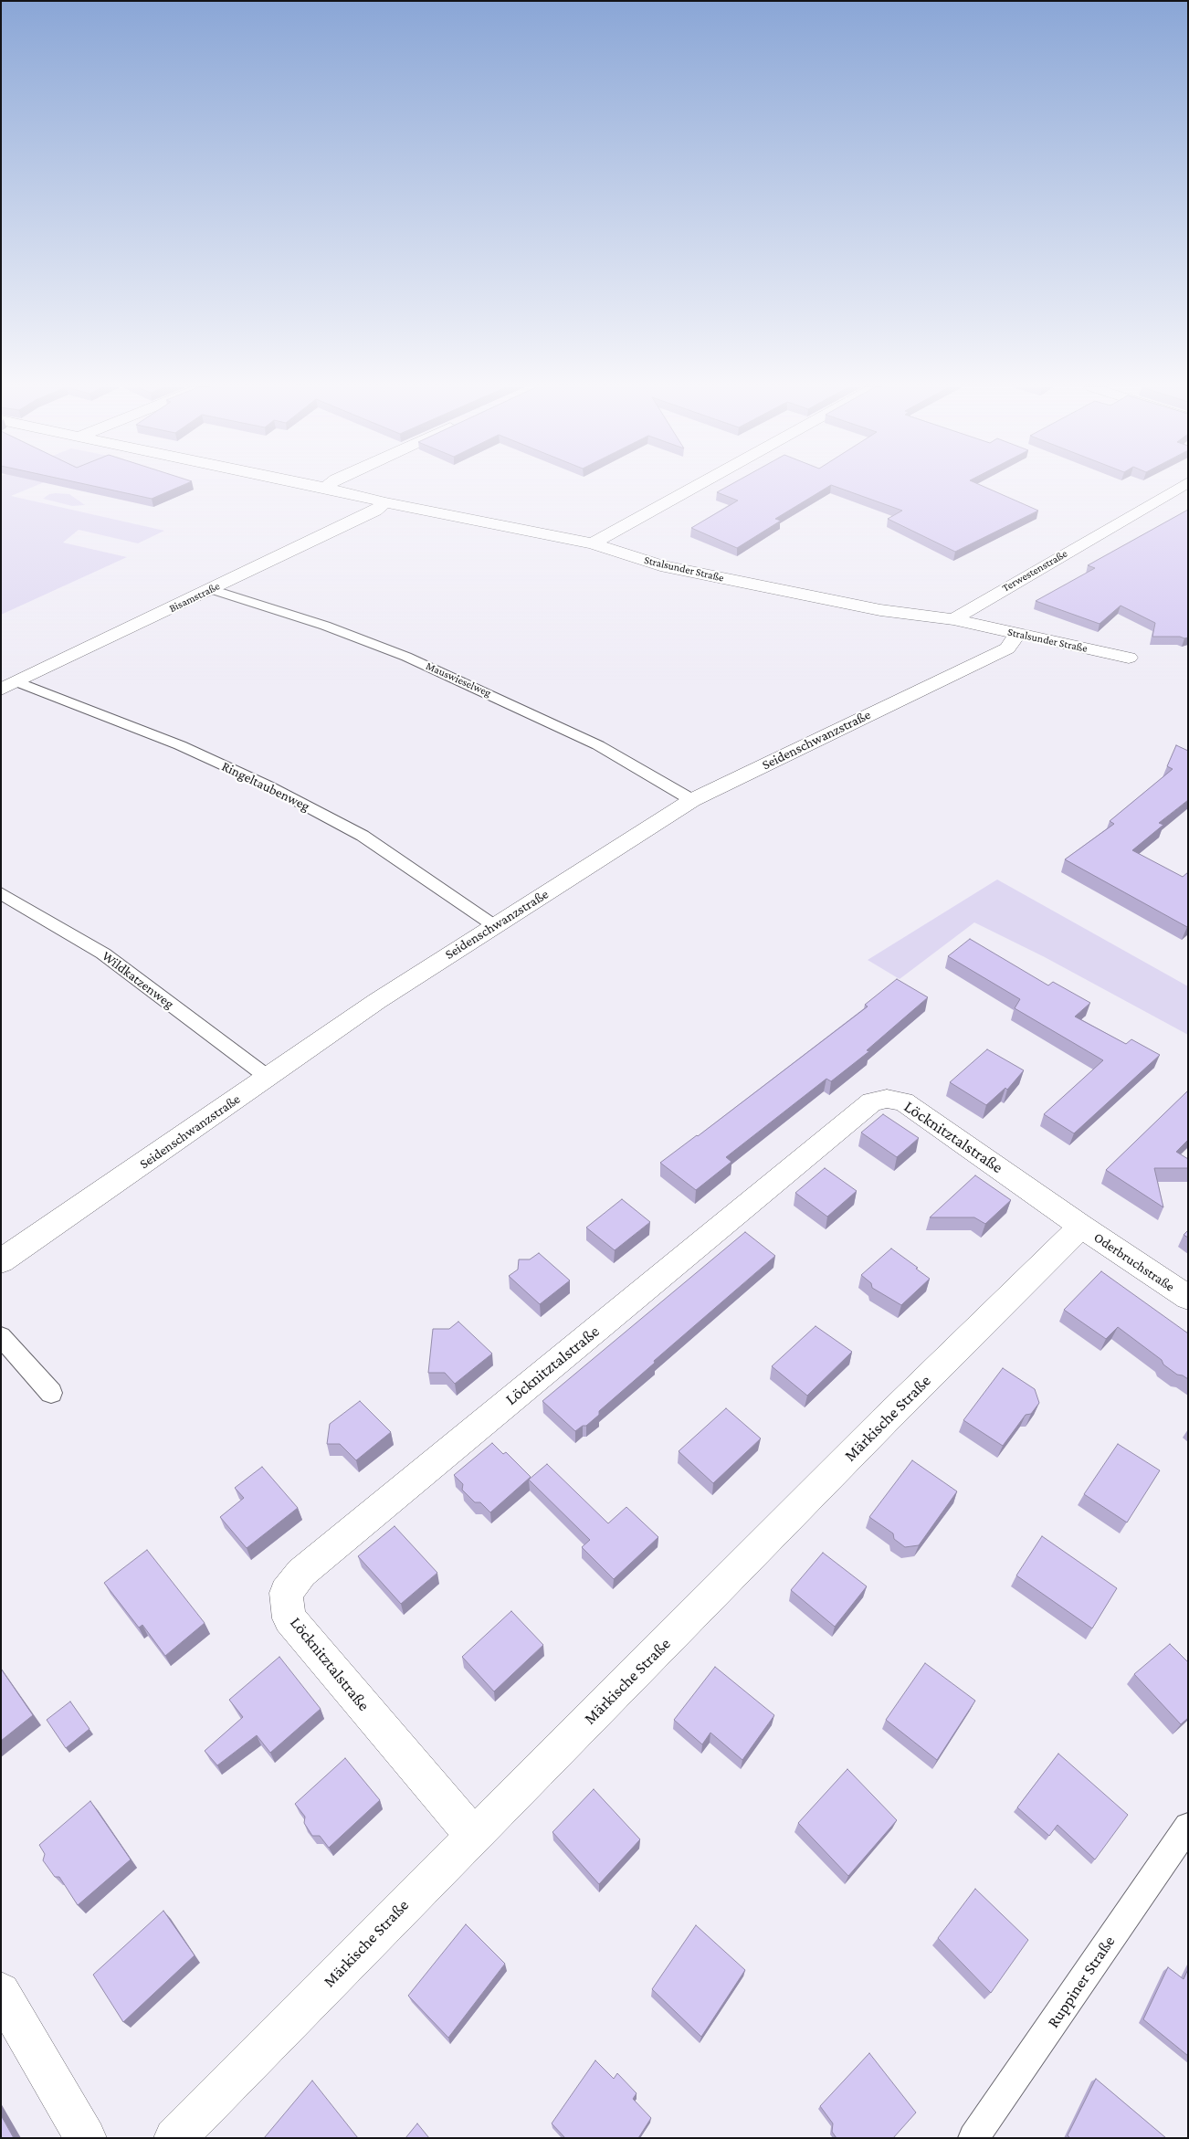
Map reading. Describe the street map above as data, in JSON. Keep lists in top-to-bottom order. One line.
{"streets":{"street":["Stralsunder Straße","Terwestenstraße","Bisamstraße","Seidenschwanzstraße","Löcknitztalstraße","Oderbruchstraße","Märkische Straße"],"lane":["Mauswieselweg","Ringeltaubenweg","Wildkatzenweg","Ruppiner Straße"]},"crossings":[["Stralsunder Straße","Terwestenstraße"],["Stralsunder Straße","Bisamstraße"],["Stralsunder Straße","Seidenschwanzstraße"],["Bisamstraße","Mauswieselweg"],["Bisamstraße","Ringeltaubenweg"],["Mauswieselweg","Seidenschwanzstraße"],["Seidenschwanzstraße","Ringeltaubenweg"],["Seidenschwanzstraße","Wildkatzenweg"],["Löcknitztalstraße","Oderbruchstraße"],["Löcknitztalstraße","Märkische Straße"],["Oderbruchstraße","Märkische Straße"]]}
